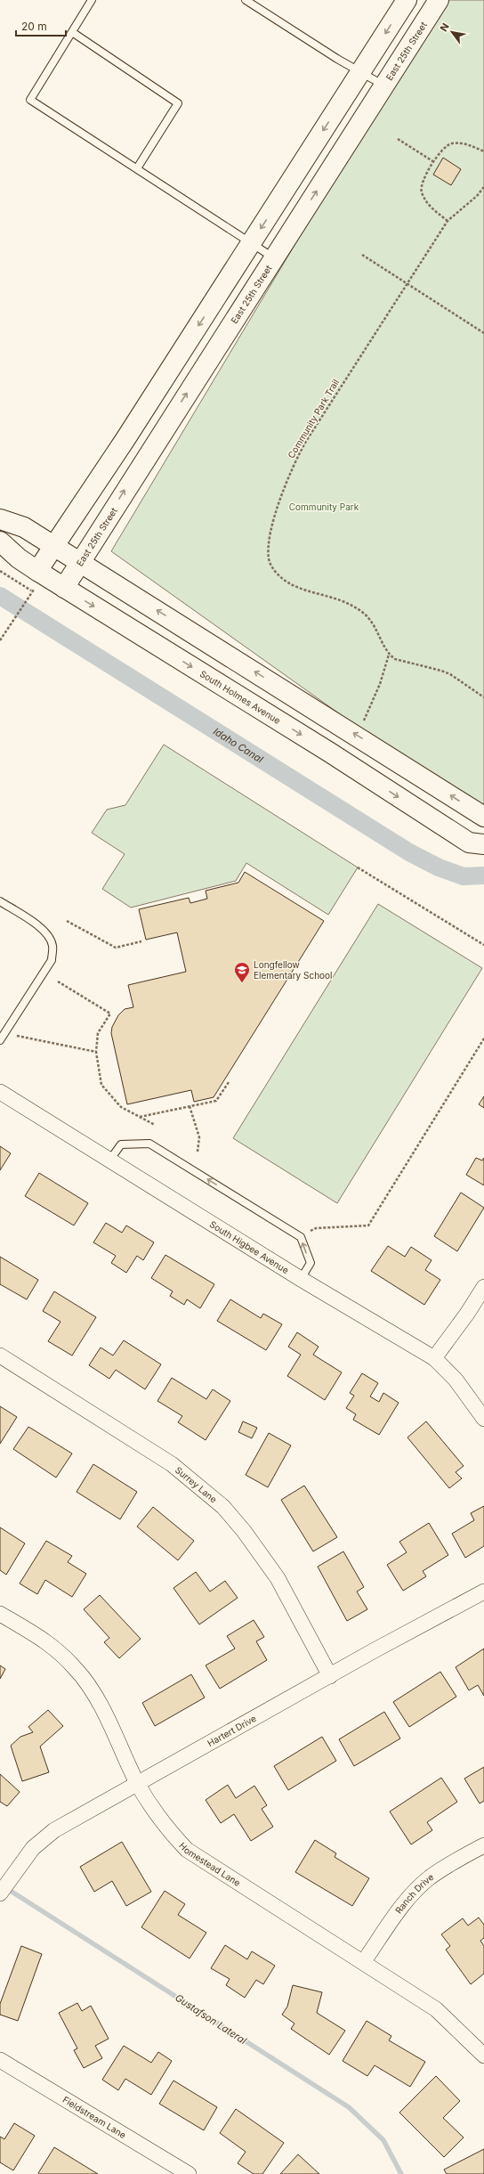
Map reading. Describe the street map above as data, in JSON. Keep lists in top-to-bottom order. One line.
{"streets":{"street":["East 25th Street","South Holmes Avenue","South Higbee Avenue","Surrey Lane","Hartert Drive","Homestead Lane","Ranch Drive","Fieldstream Lane"],"path":["Community Park Trail"]},"crossings":[["East 25th Street","South Holmes Avenue"],["Surrey Lane","Hartert Drive"],["Hartert Drive","Homestead Lane"],["Homestead Lane","Ranch Drive"]],"water":["Idaho Canal","Gustafson Lateral"],"parks":["Community Park"],"places":{"school or university":["Longfellow Elementary School"]},"scale_bar":"20 m","north":"top left"}
